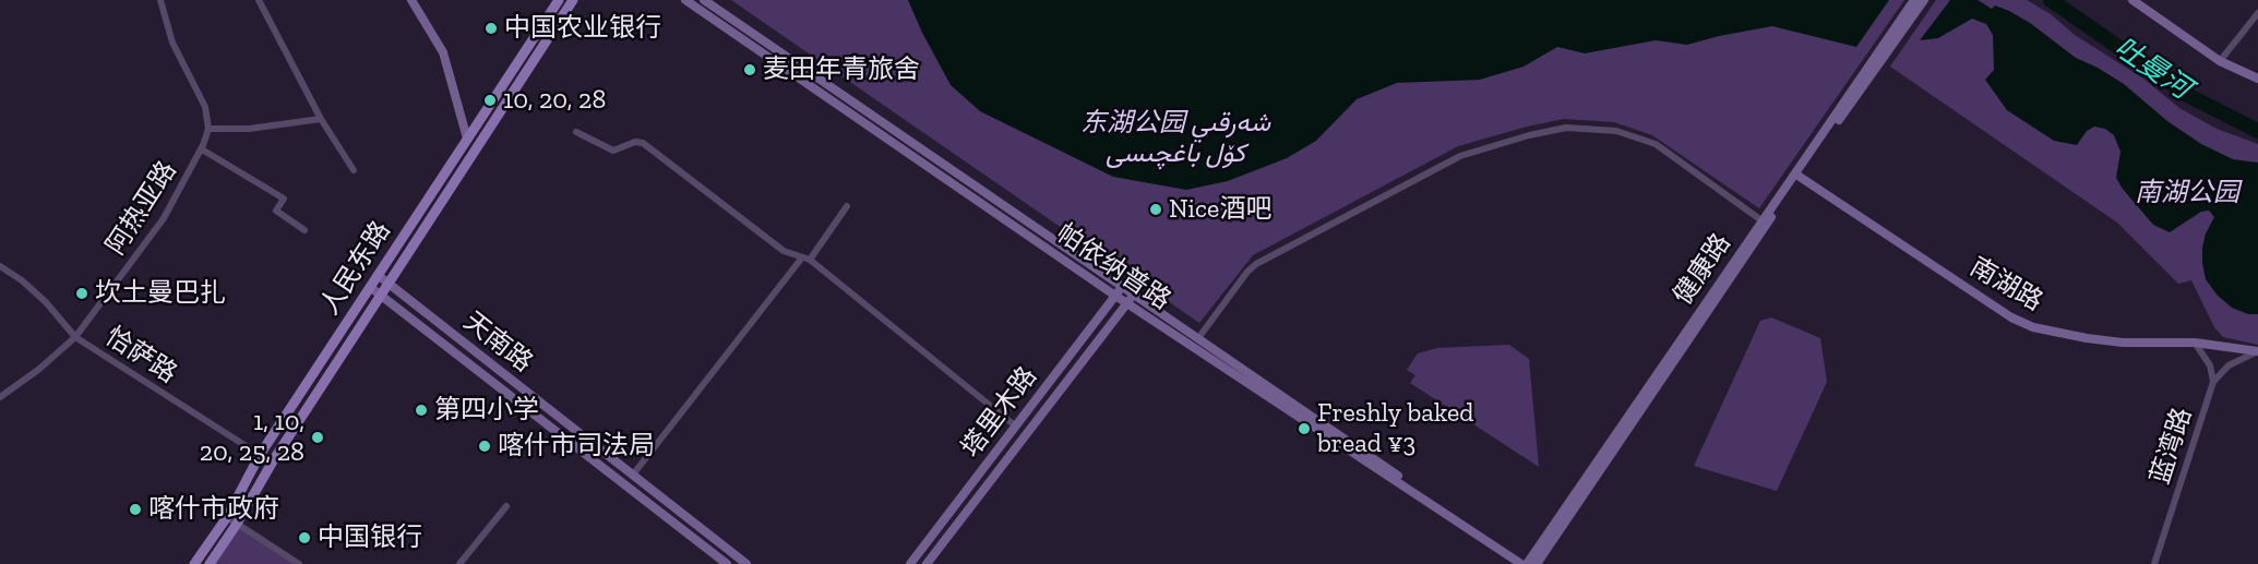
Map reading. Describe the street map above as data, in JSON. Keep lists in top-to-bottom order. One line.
{"streets":{"main road":["帕依纳普路","人民东路","健康路","南湖路","天南路","塔里木路"],"street":["阿热亚路","恰萨路","蓝湾路"]},"crossings":[["阿热亚路","恰萨路"],["帕依纳普路","健康路"],["帕依纳普路","塔里木路"],["人民东路","天南路"],["人民东路","恰萨路"],["健康路","南湖路"],["南湖路","蓝湾路"]],"water":["吐曼河"],"parks":["东湖公园 شەرقىي كۆل باغچىسى","南湖公园"],"places":["中国农业银行","麦田年青旅舍","10, 20, 28","Nice酒吧","坎土曼巴扎","第四小学","Freshly baked bread ¥3","1, 10, 20, 25, 28","喀什市司法局","喀什市政府","中国银行"]}
